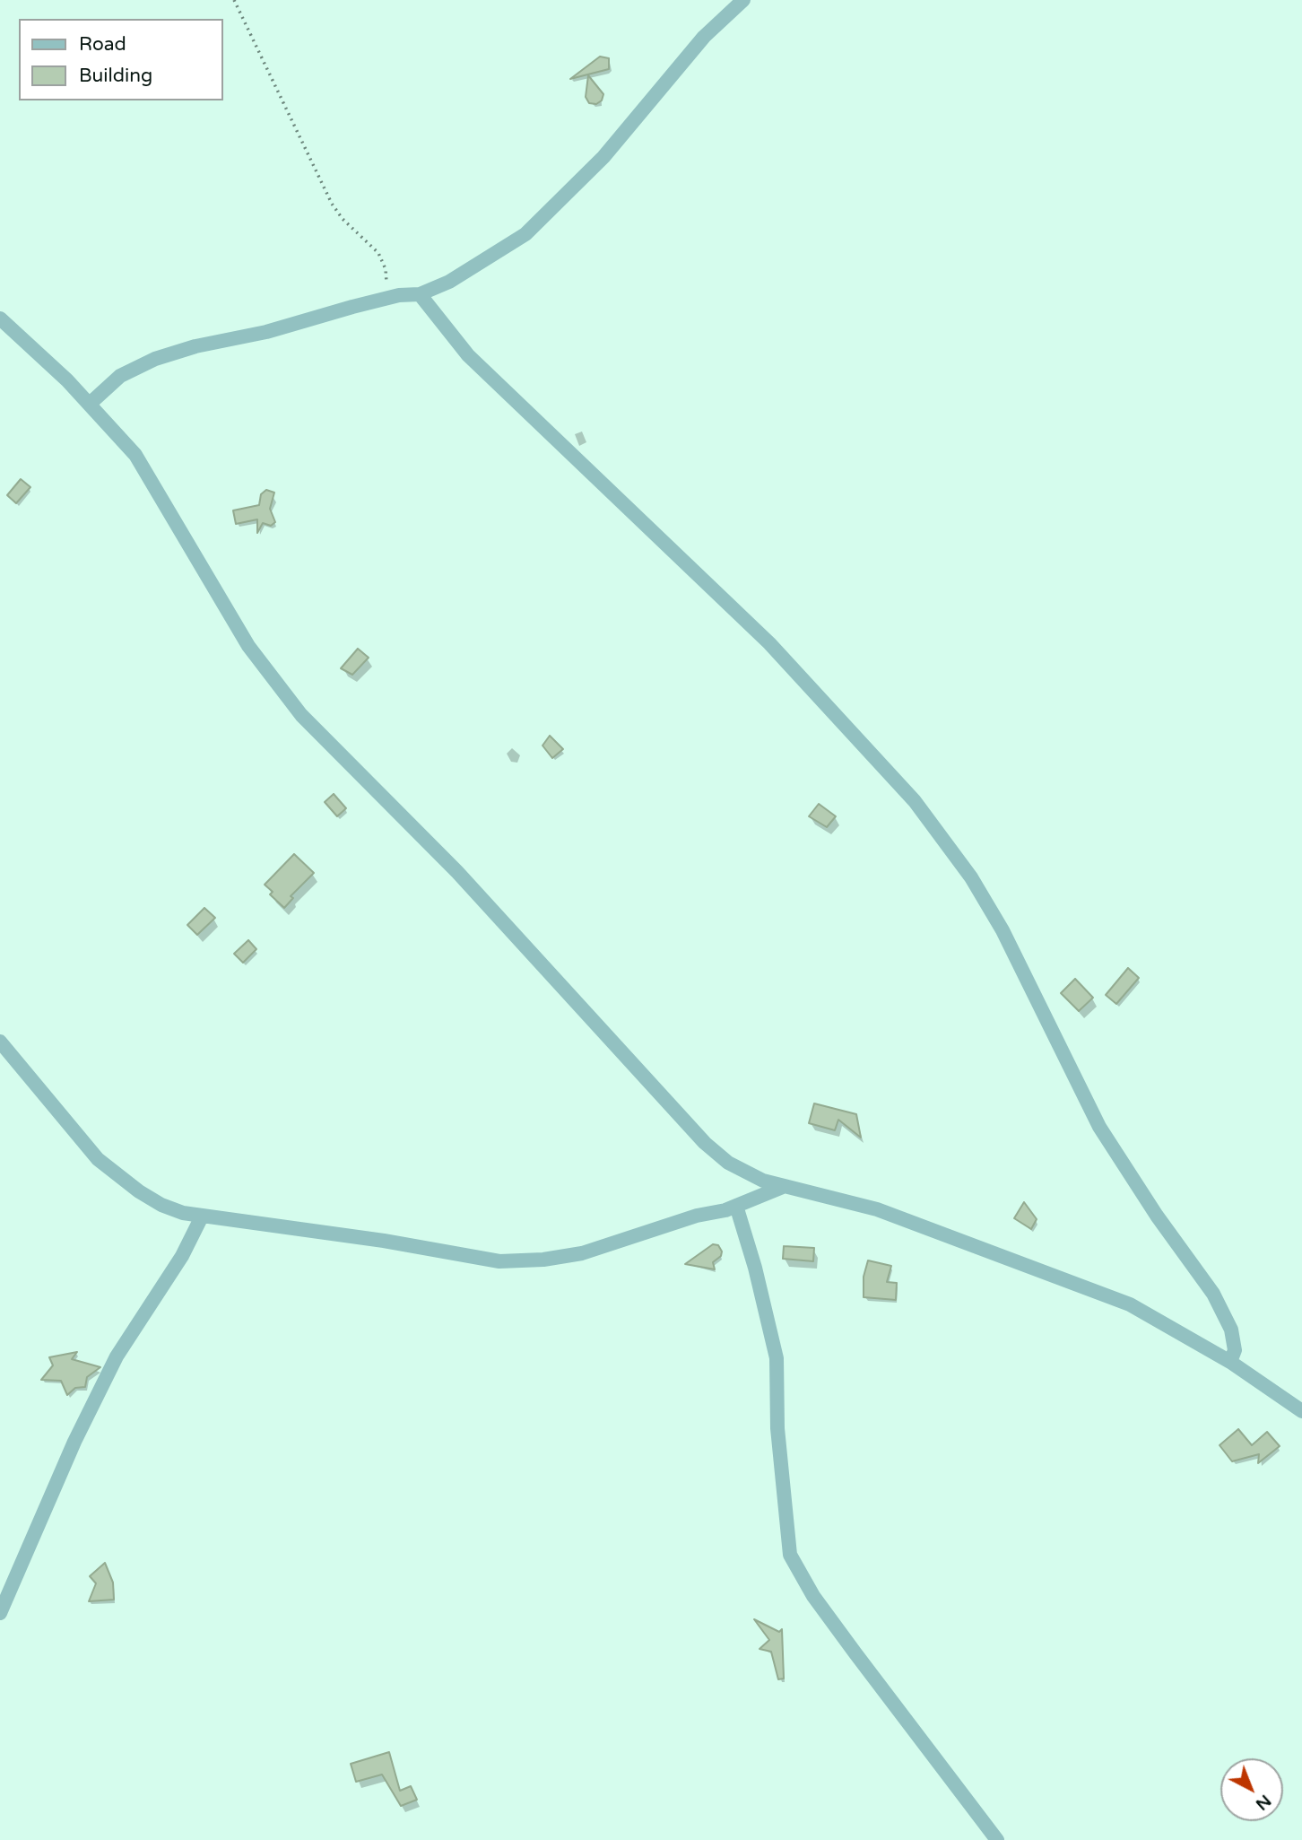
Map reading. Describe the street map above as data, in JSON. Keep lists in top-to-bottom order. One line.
{"legend":["Road","Building"],"north":"bottom right"}
